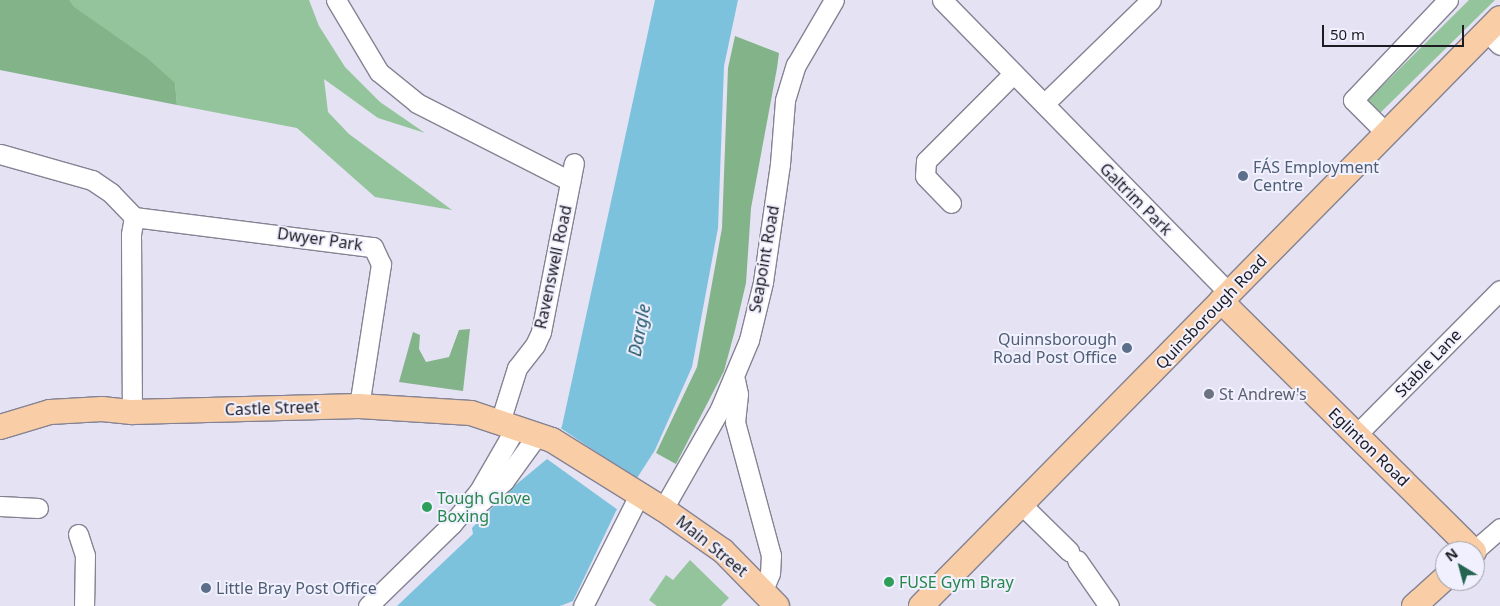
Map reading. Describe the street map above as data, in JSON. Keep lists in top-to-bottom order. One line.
{"streets":{"main road":["Quinsborough Road","Castle Street","Eglinton Road","Main Street"],"street":["Galtrim Park","Dwyer Park","Seapoint Road","Ravenswell Road","Stable Lane"]},"crossings":[["Galtrim Park","Quinsborough Road"],["Galtrim Park","Eglinton Road"],["Dwyer Park","Castle Street"],["Seapoint Road","Main Street"],["Ravenswell Road","Castle Street"],["Quinsborough Road","Eglinton Road"],["Stable Lane","Eglinton Road"],["Castle Street","Main Street"]],"water":["Dargle"],"places":["FÁS Employment Centre","Quinnsborough Road Post Office","St Andrew's","Tough Glove Boxing","FUSE Gym Bray","Little Bray Post Office"],"scale_bar":"50 m","north":"top left"}
